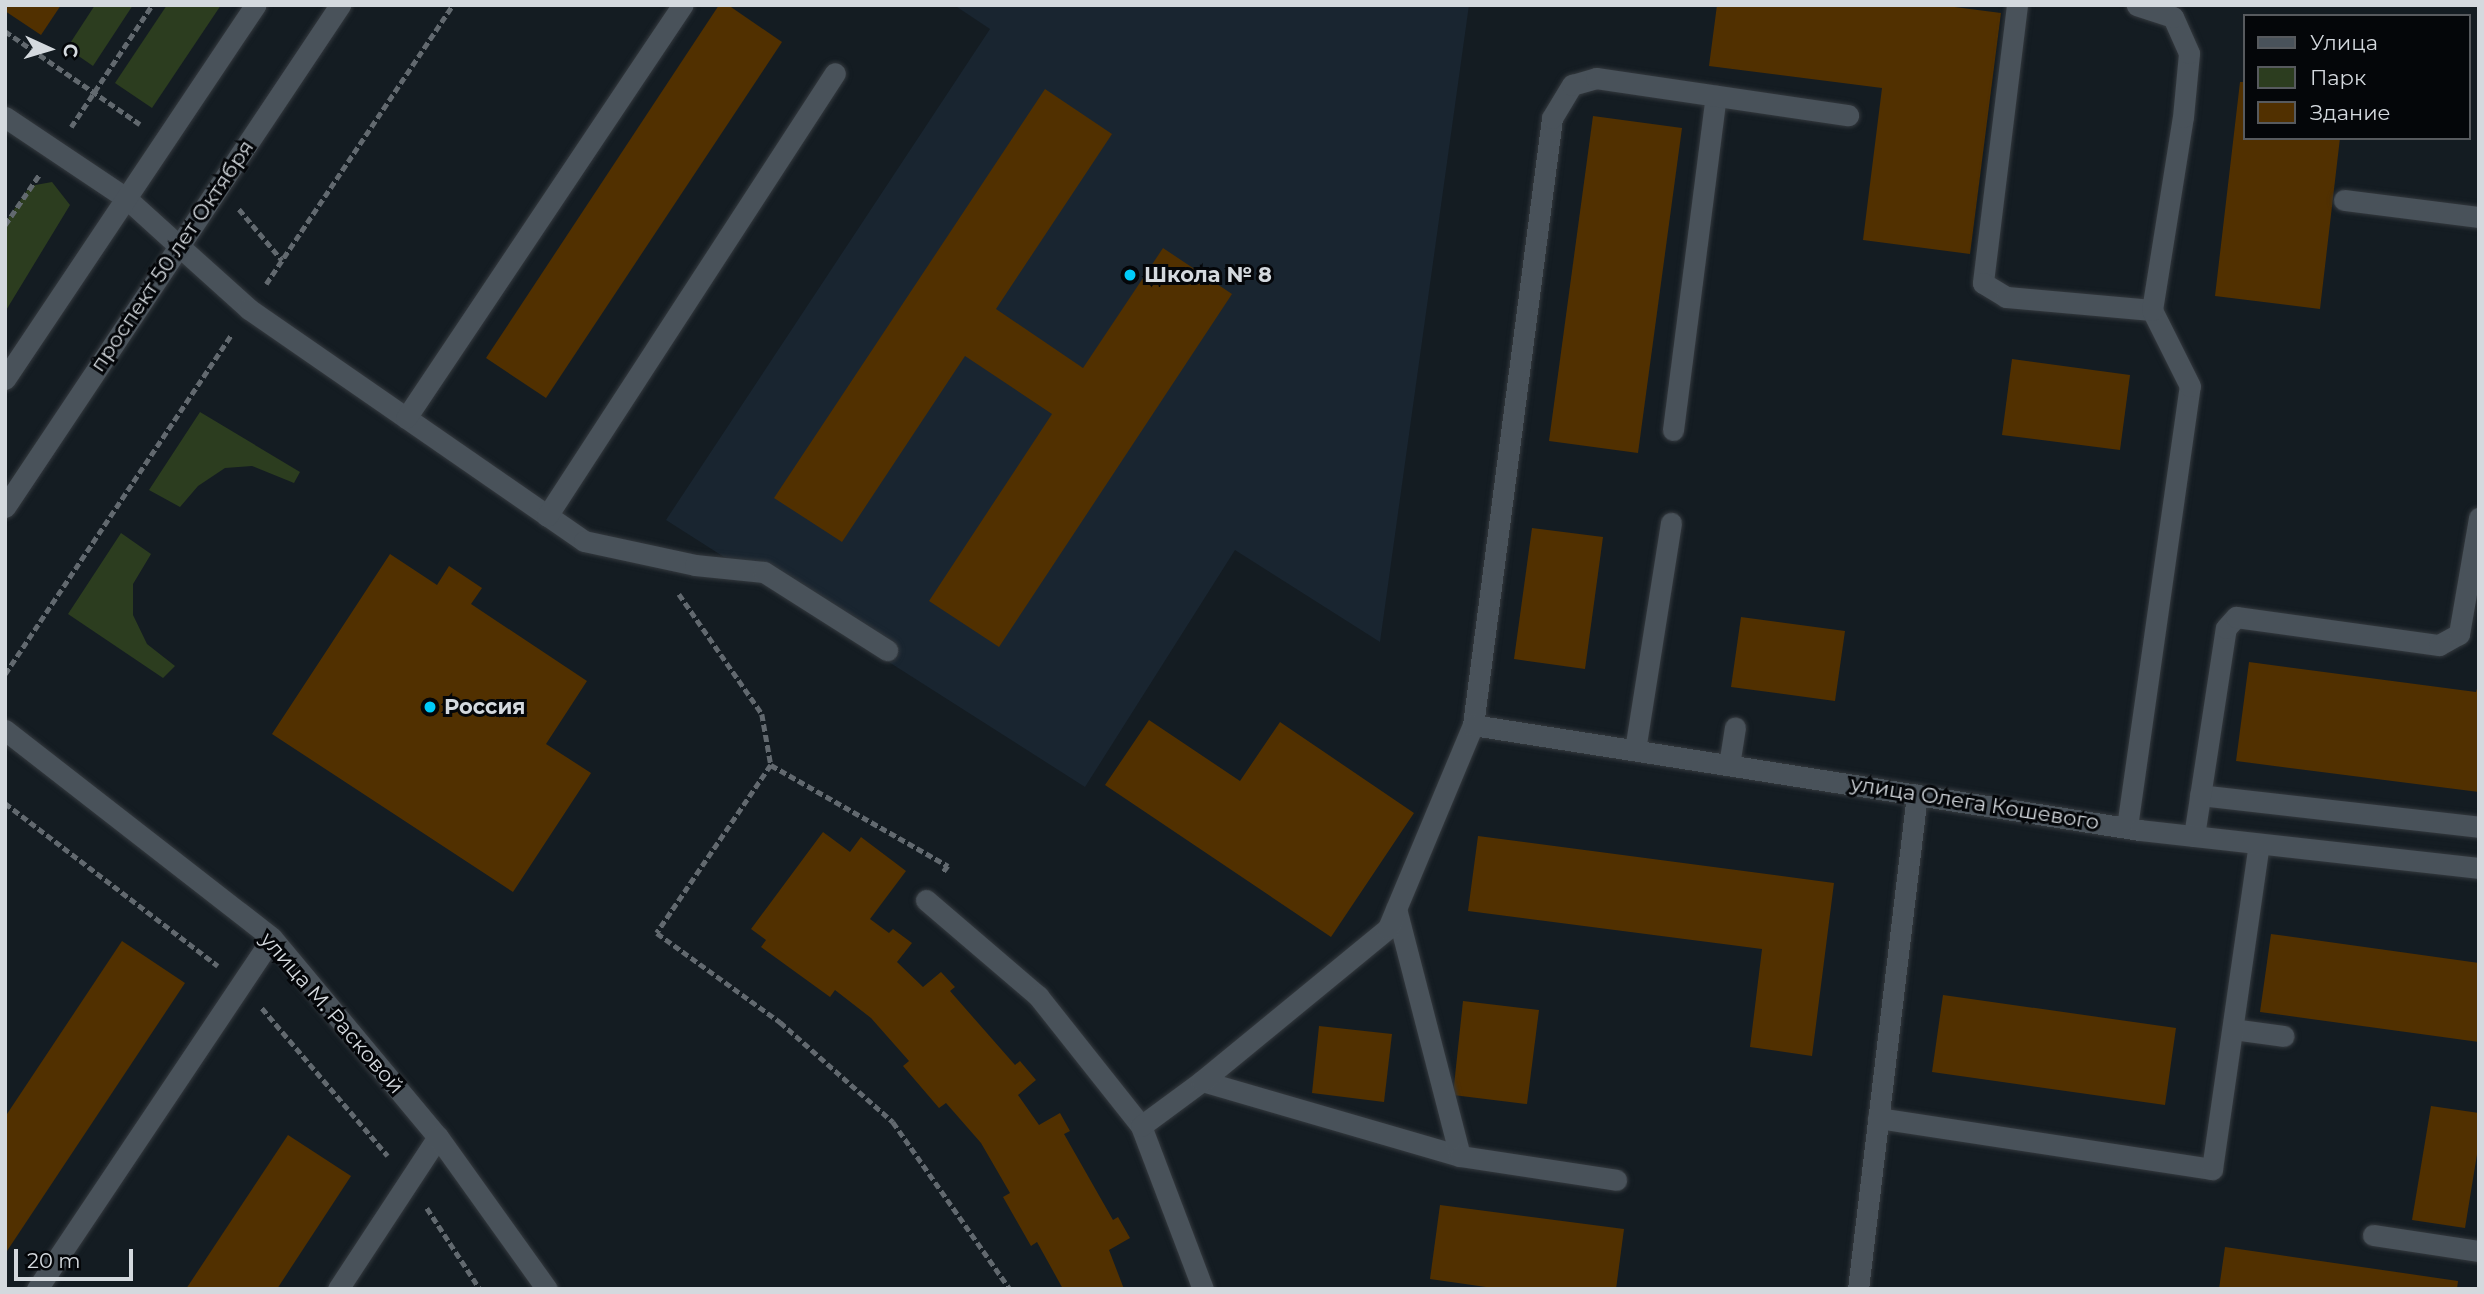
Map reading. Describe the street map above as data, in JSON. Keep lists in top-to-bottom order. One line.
{"streets":{"street":["проспект 50 лет Октября","улица Олега Кошевого","улица М. Расковой"]},"places":["Школа № 8","Россия"],"legend":["Улица","Парк","Здание"],"scale_bar":"20 m","north":"right"}
